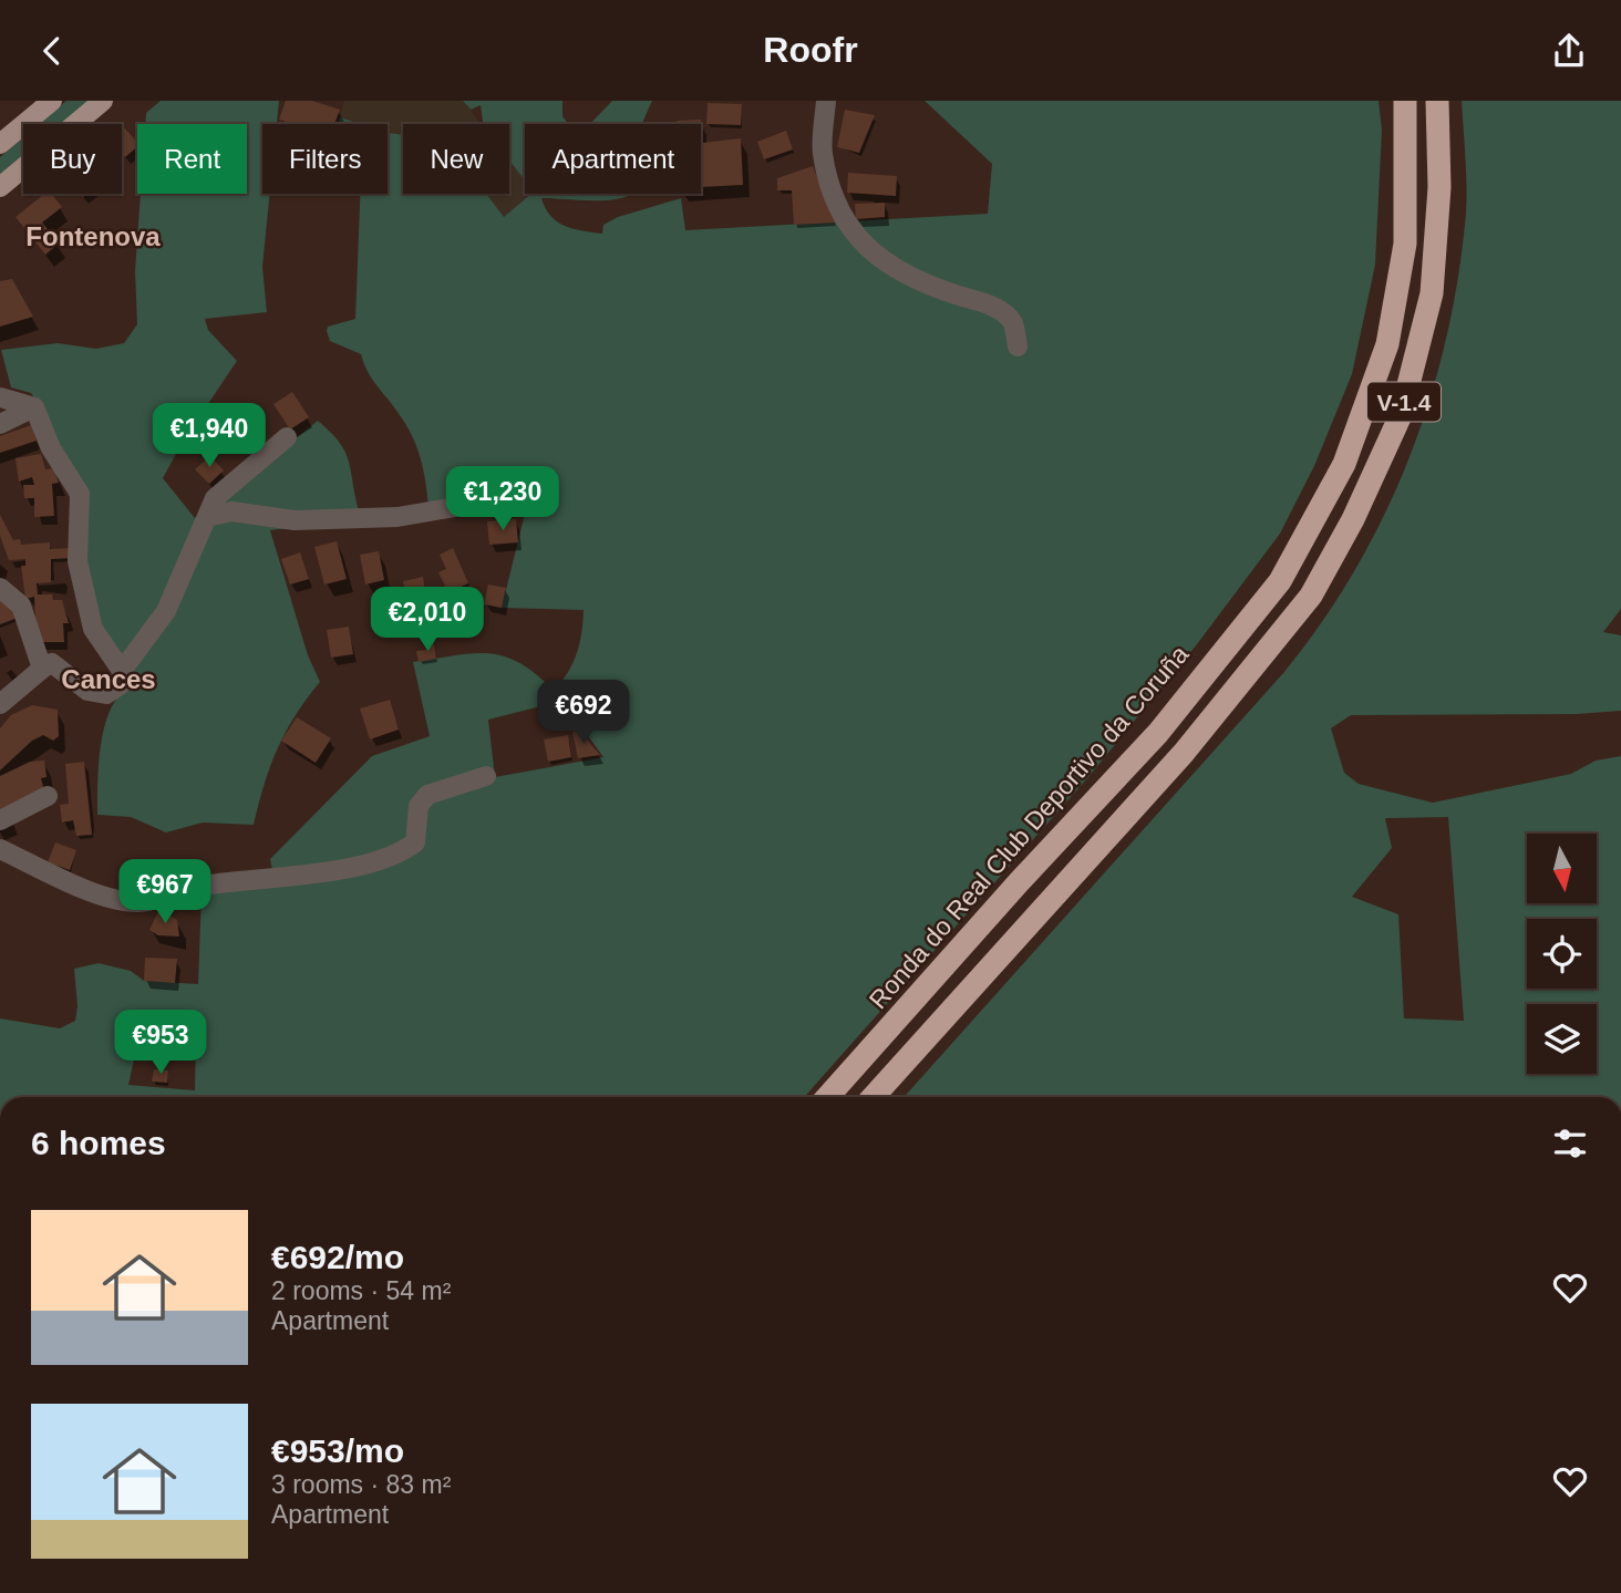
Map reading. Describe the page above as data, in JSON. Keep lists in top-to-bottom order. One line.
{"streets":{"highway":["V-1.4","Ronda do Real Club Deportivo da Coruña"]},"districts":["Fontenova","Cances"],"north":"bottom","page":{"header":"Roofr","chip":["Buy","Rent","Filters","New","Apartment"],"price":["€1,940","€1,230","€2,010","€692","€967","€953"],"heading":"6 homes","list":[{"name":"€692/mo","note":"2 rooms · 54 m² · Apartment"},{"name":"€953/mo","note":"3 rooms · 83 m² · Apartment"}]}}
